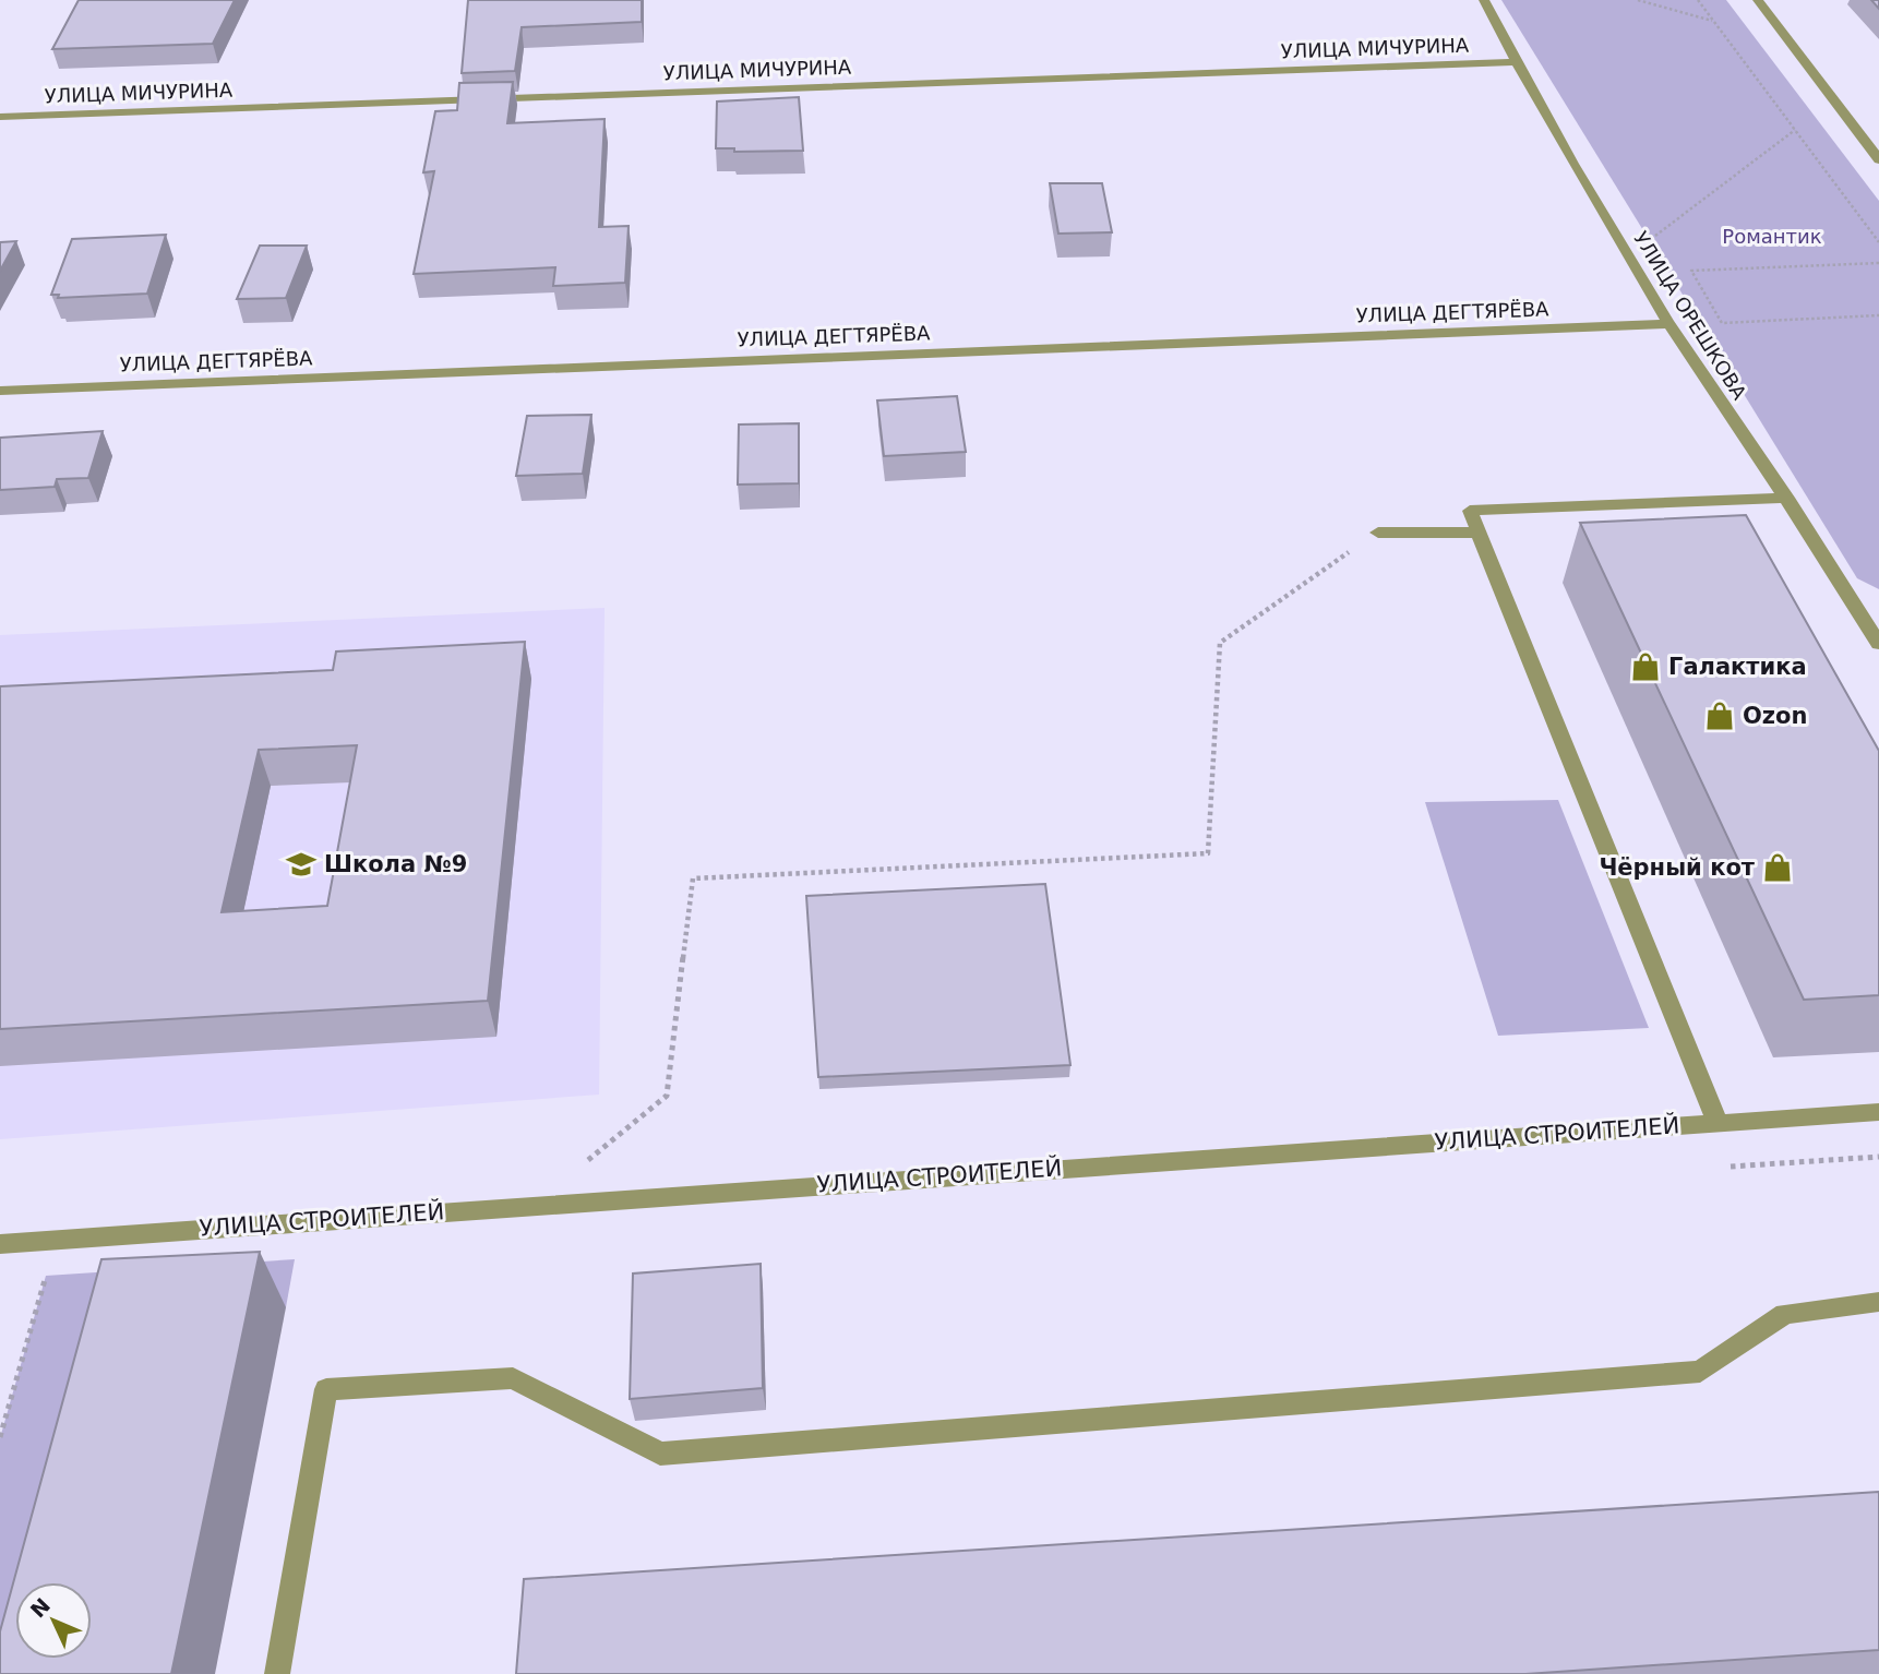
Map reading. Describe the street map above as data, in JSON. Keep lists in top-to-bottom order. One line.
{"streets":{"street":["УЛИЦА МИЧУРИНА","УЛИЦА ДЕГТЯРЁВА","УЛИЦА ОРЕШКОВА","УЛИЦА СТРОИТЕЛЕЙ"]},"crossings":[["УЛИЦА МИЧУРИНА","УЛИЦА ОРЕШКОВА"],["УЛИЦА ДЕГТЯРЁВА","УЛИЦА ОРЕШКОВА"]],"parks":["Романтик"],"places":{"shop":["Галактика","Ozon","Чёрный кот"],"school or university":["Школа №9"]},"north":"top left"}
